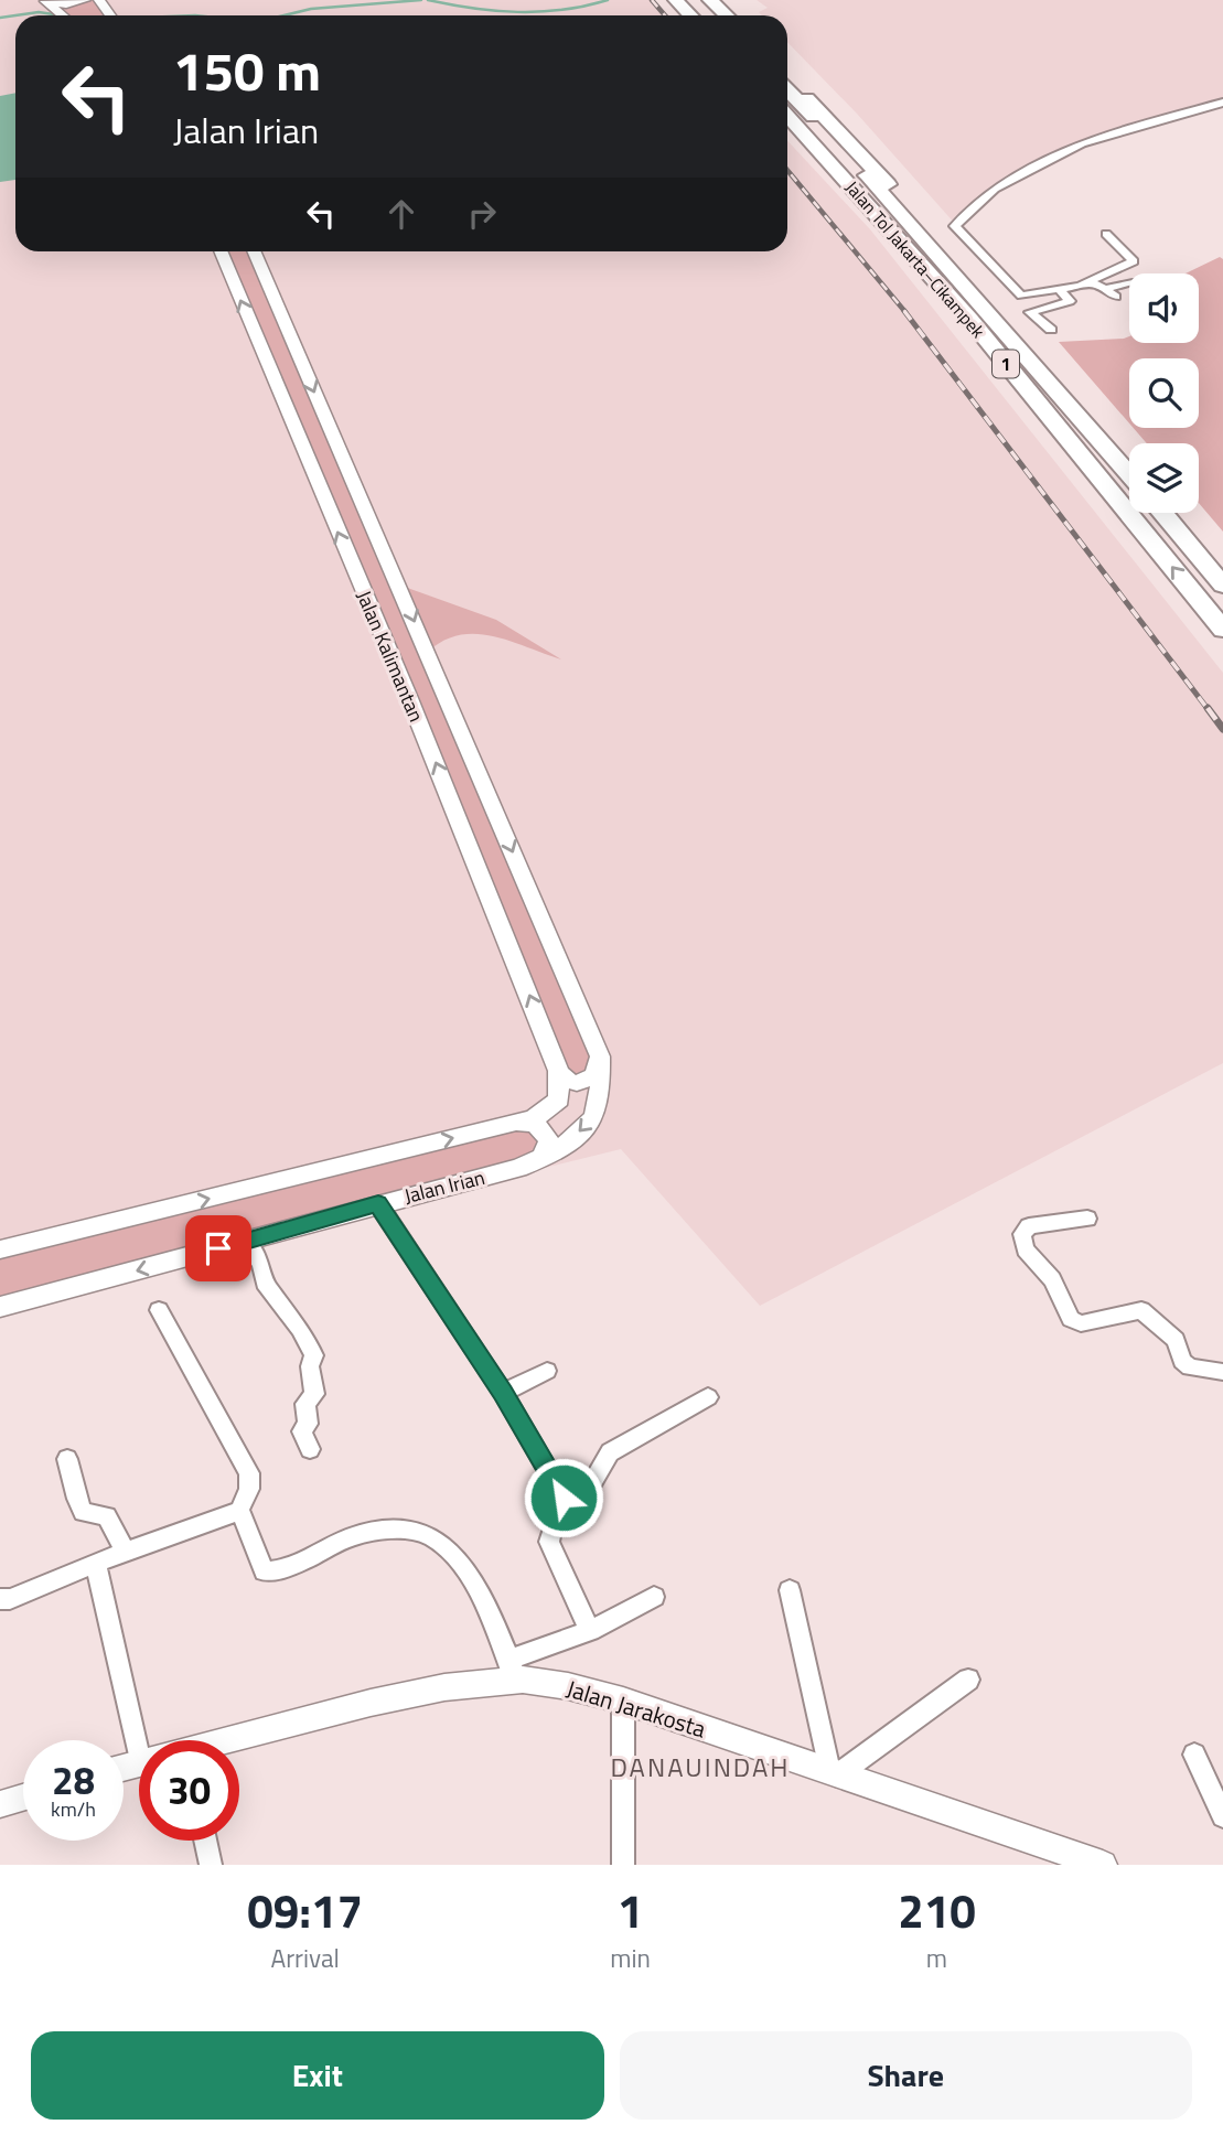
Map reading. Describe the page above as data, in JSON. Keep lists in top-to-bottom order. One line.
{"streets":{"highway":["Jalan Tol Jakarta–Cikampek","1"],"street":["Jalan Kalimantan","Jalan Irian","Jalan Jarakosta"]},"crossings":[["Jalan Kalimantan","Jalan Irian"]],"districts":["DANAUINDAH"],"page":{"turn":["150 m","Jalan Irian"],"speed":"28 km/h","limit":"30","eta":["09:17","Arrival","1","min","210","m"],"buttons":["Exit","Share"]}}
